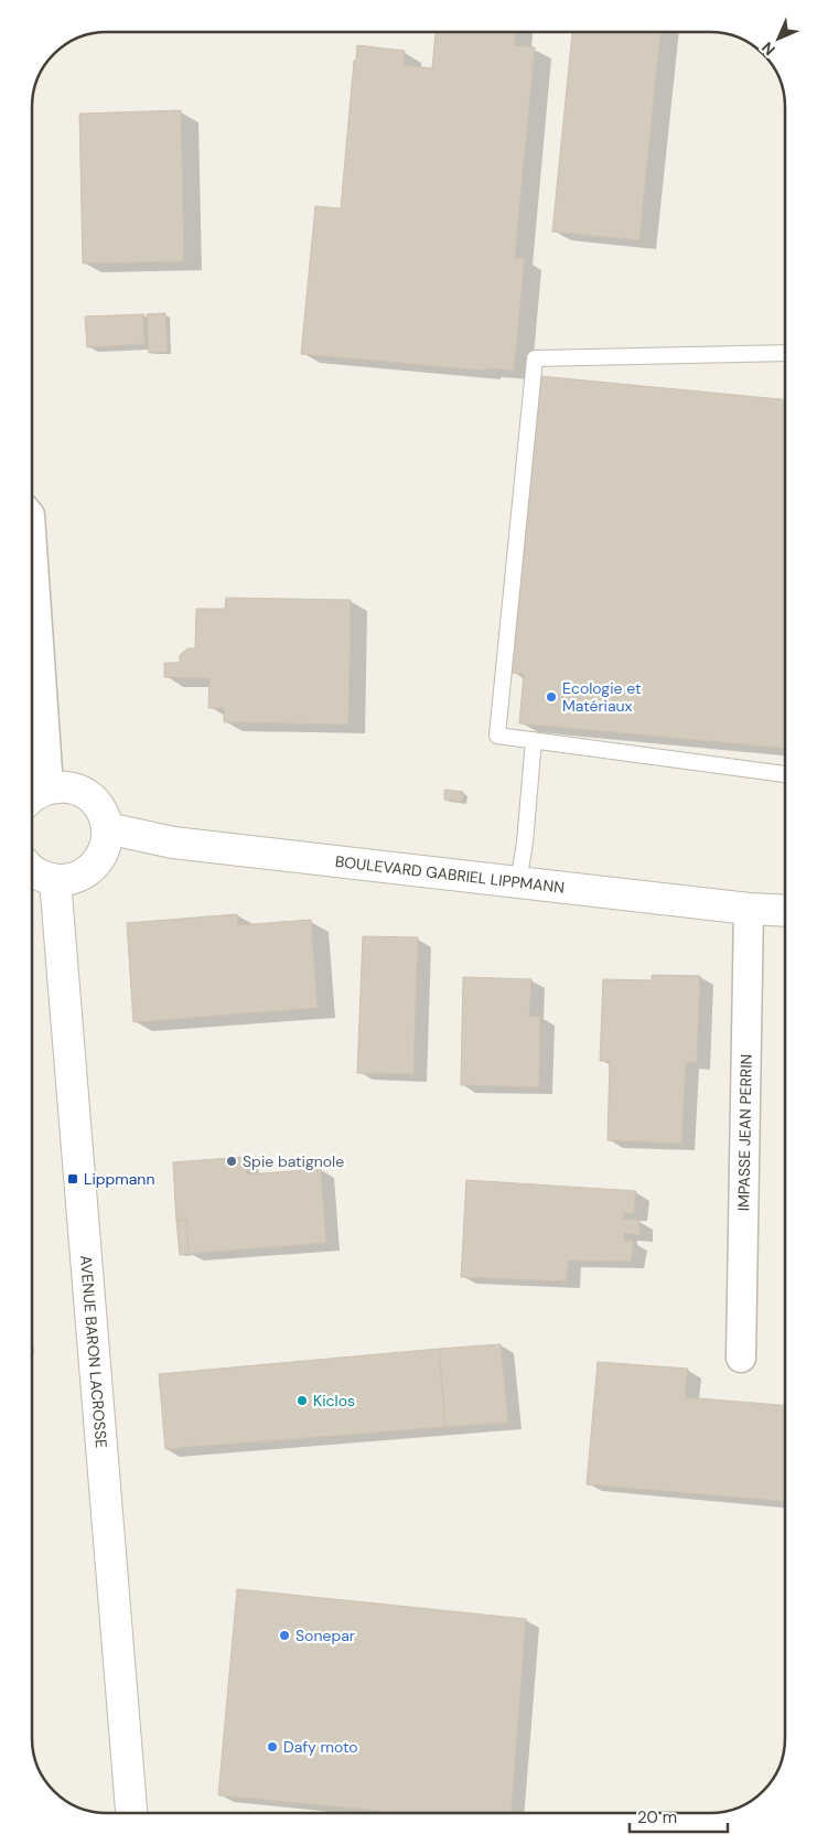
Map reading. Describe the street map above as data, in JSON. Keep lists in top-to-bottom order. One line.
{"streets":{"street":["BOULEVARD GABRIEL LIPPMANN","IMPASSE JEAN PERRIN","AVENUE BARON LACROSSE"]},"crossings":[["BOULEVARD GABRIEL LIPPMANN","IMPASSE JEAN PERRIN"]],"places":{"other":["Ecologie et Matériaux","Spie batignole","Kiclos","Sonepar","Dafy moto"],"transit":["Lippmann"]},"scale_bar":"20 m","north":"bottom left"}
